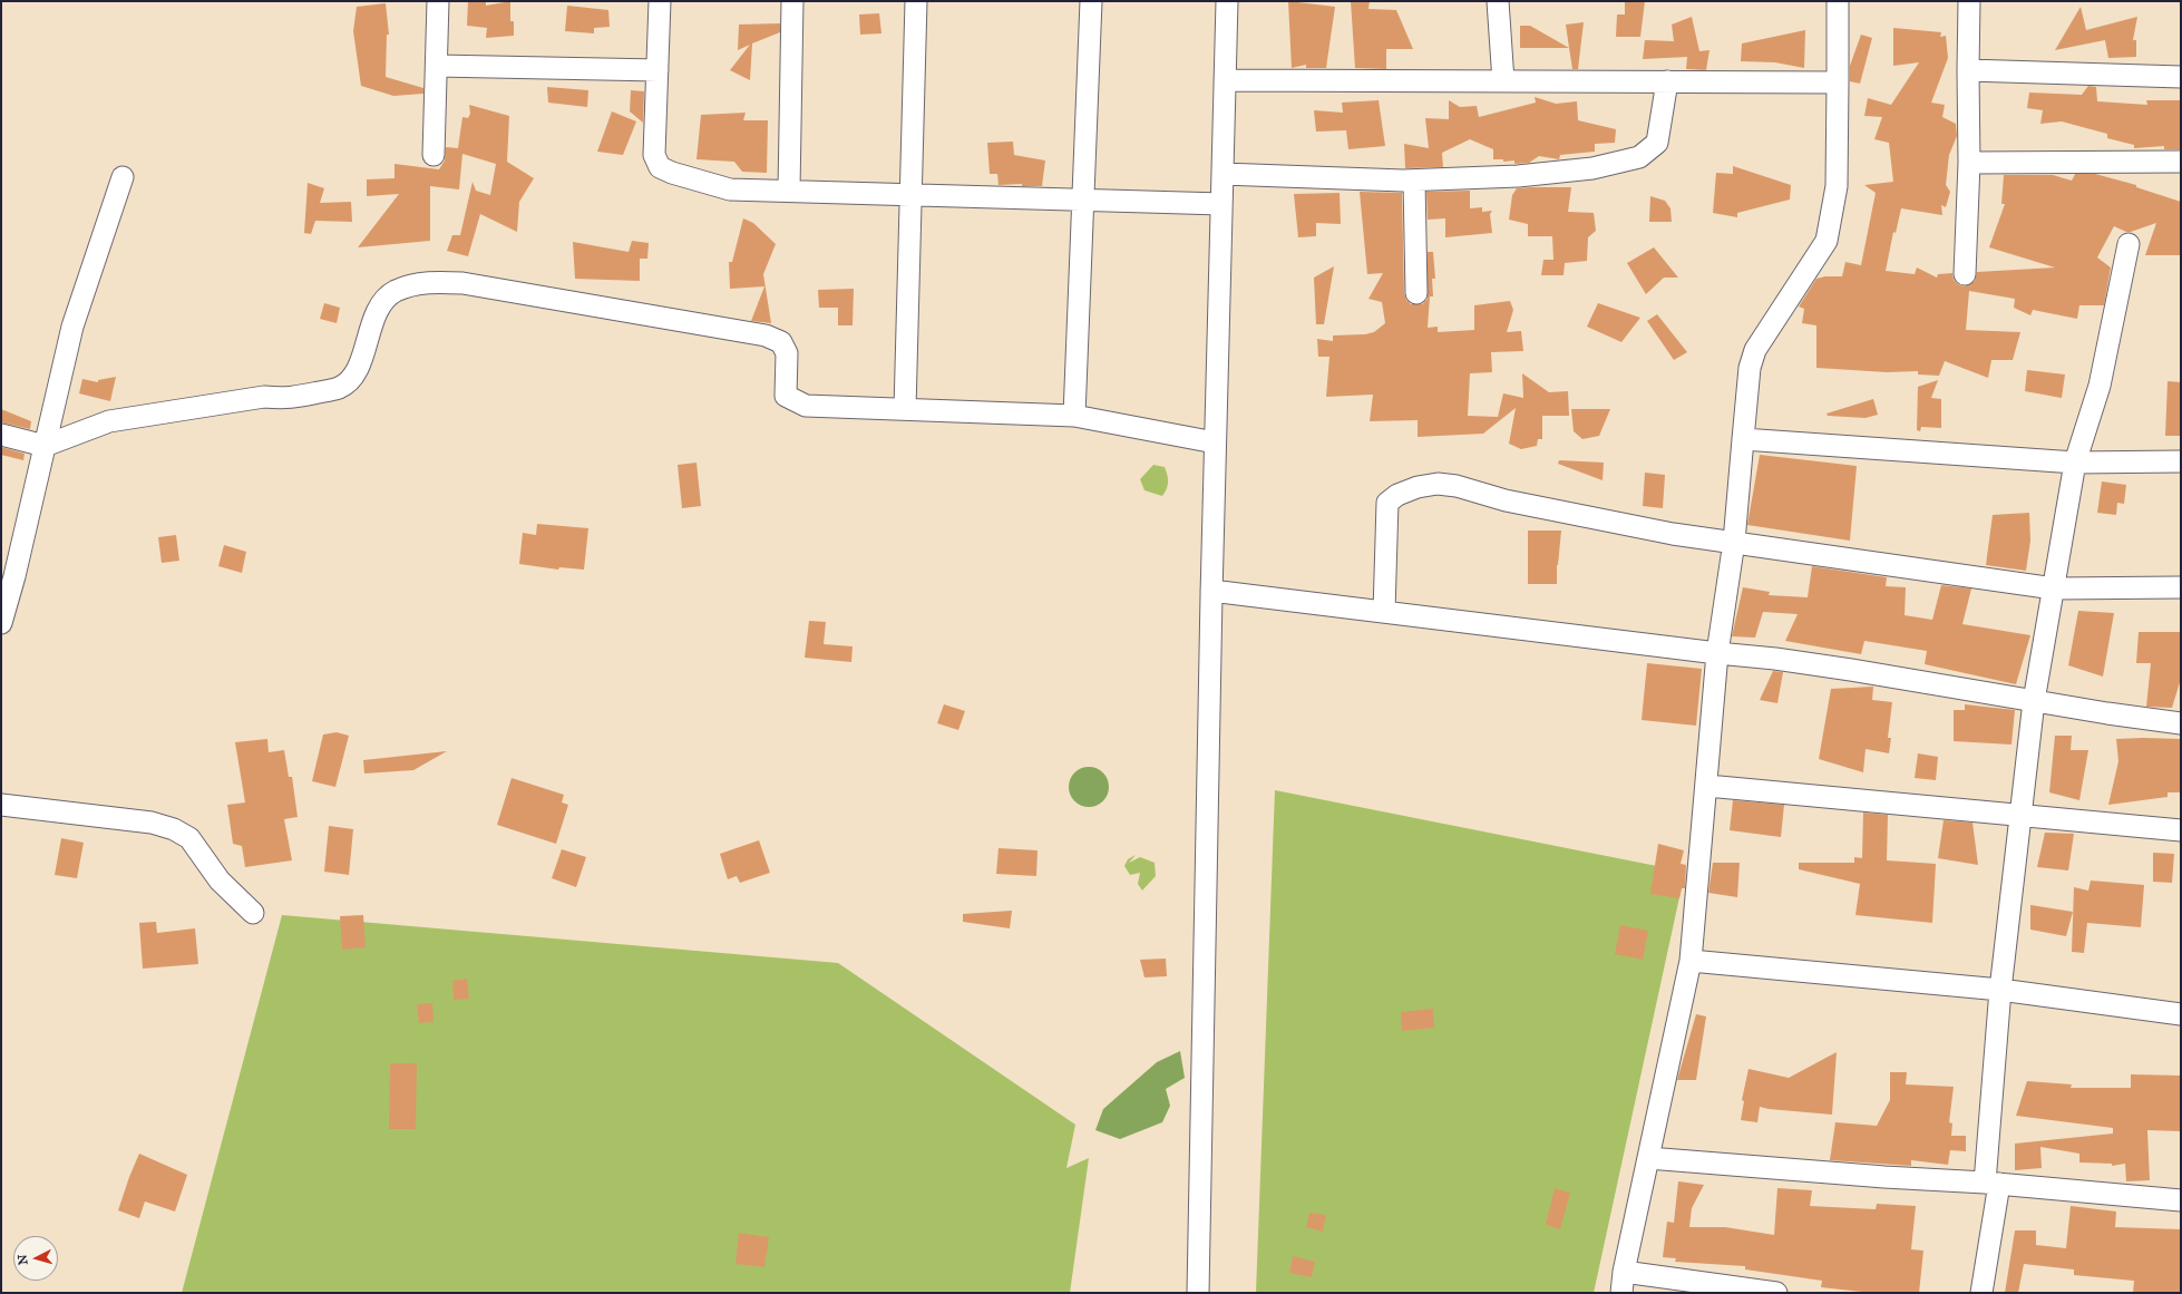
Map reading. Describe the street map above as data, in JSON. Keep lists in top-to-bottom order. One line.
{"north":"left"}
